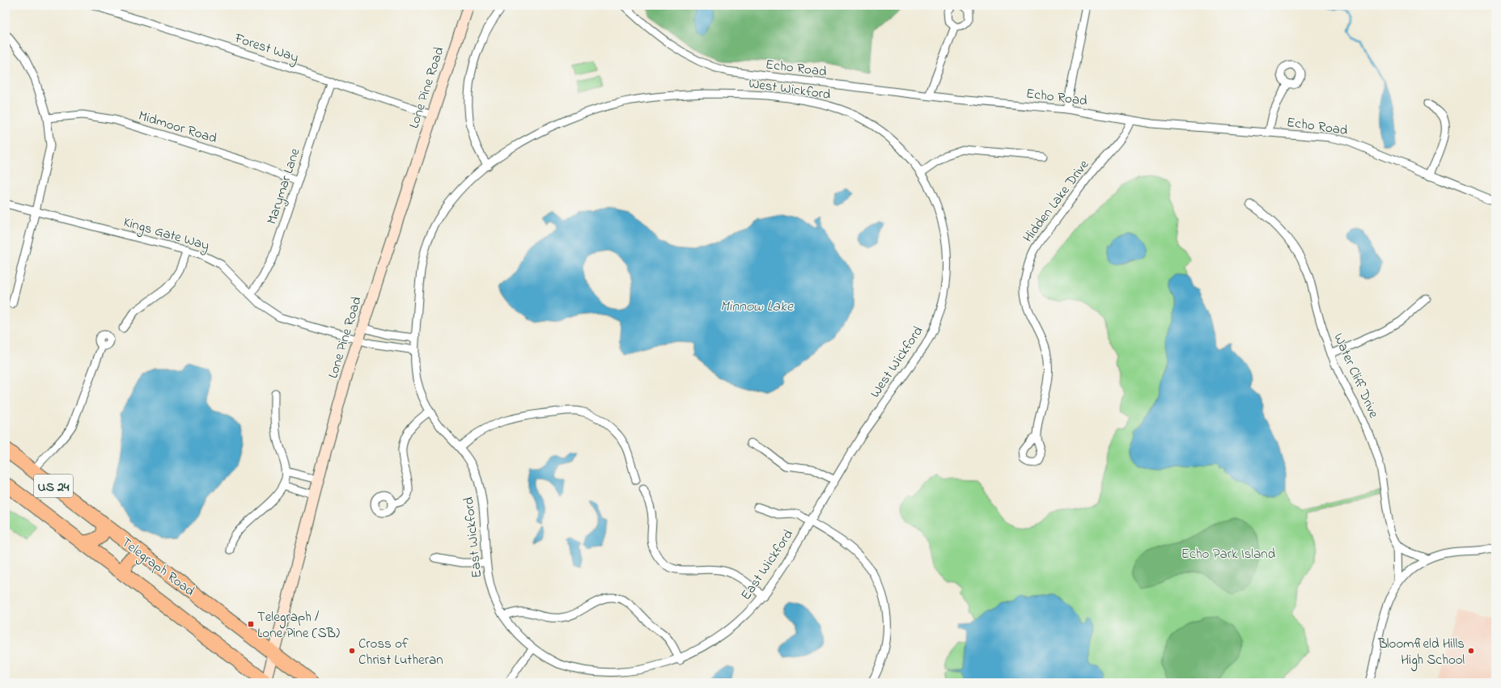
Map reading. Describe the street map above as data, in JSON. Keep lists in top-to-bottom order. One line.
{"streets":{"highway":["US 24","Telegraph Road"],"street":["Forest Way","Echo Road","Lone Pine Road","West Wickford","Midmoor Road","Marymar Lane","Hidden Lake Drive","Kings Gate Way","Water Cliff Drive","East Wickford"]},"crossings":[["Forest Way","Lone Pine Road"],["Forest Way","Marymar Lane"],["Echo Road","Hidden Lake Drive"],["Lone Pine Road","Kings Gate Way"],["Lone Pine Road","Telegraph Road"],["West Wickford","East Wickford"],["Midmoor Road","Marymar Lane"],["Marymar Lane","Kings Gate Way"]],"water":["Minnow Lake"],"parks":["Echo Park Island"],"places":{"transit":["Telegraph / Lone Pine (SB)"],"other":["Cross of Christ Lutheran","Bloomfield Hills High School"]}}
